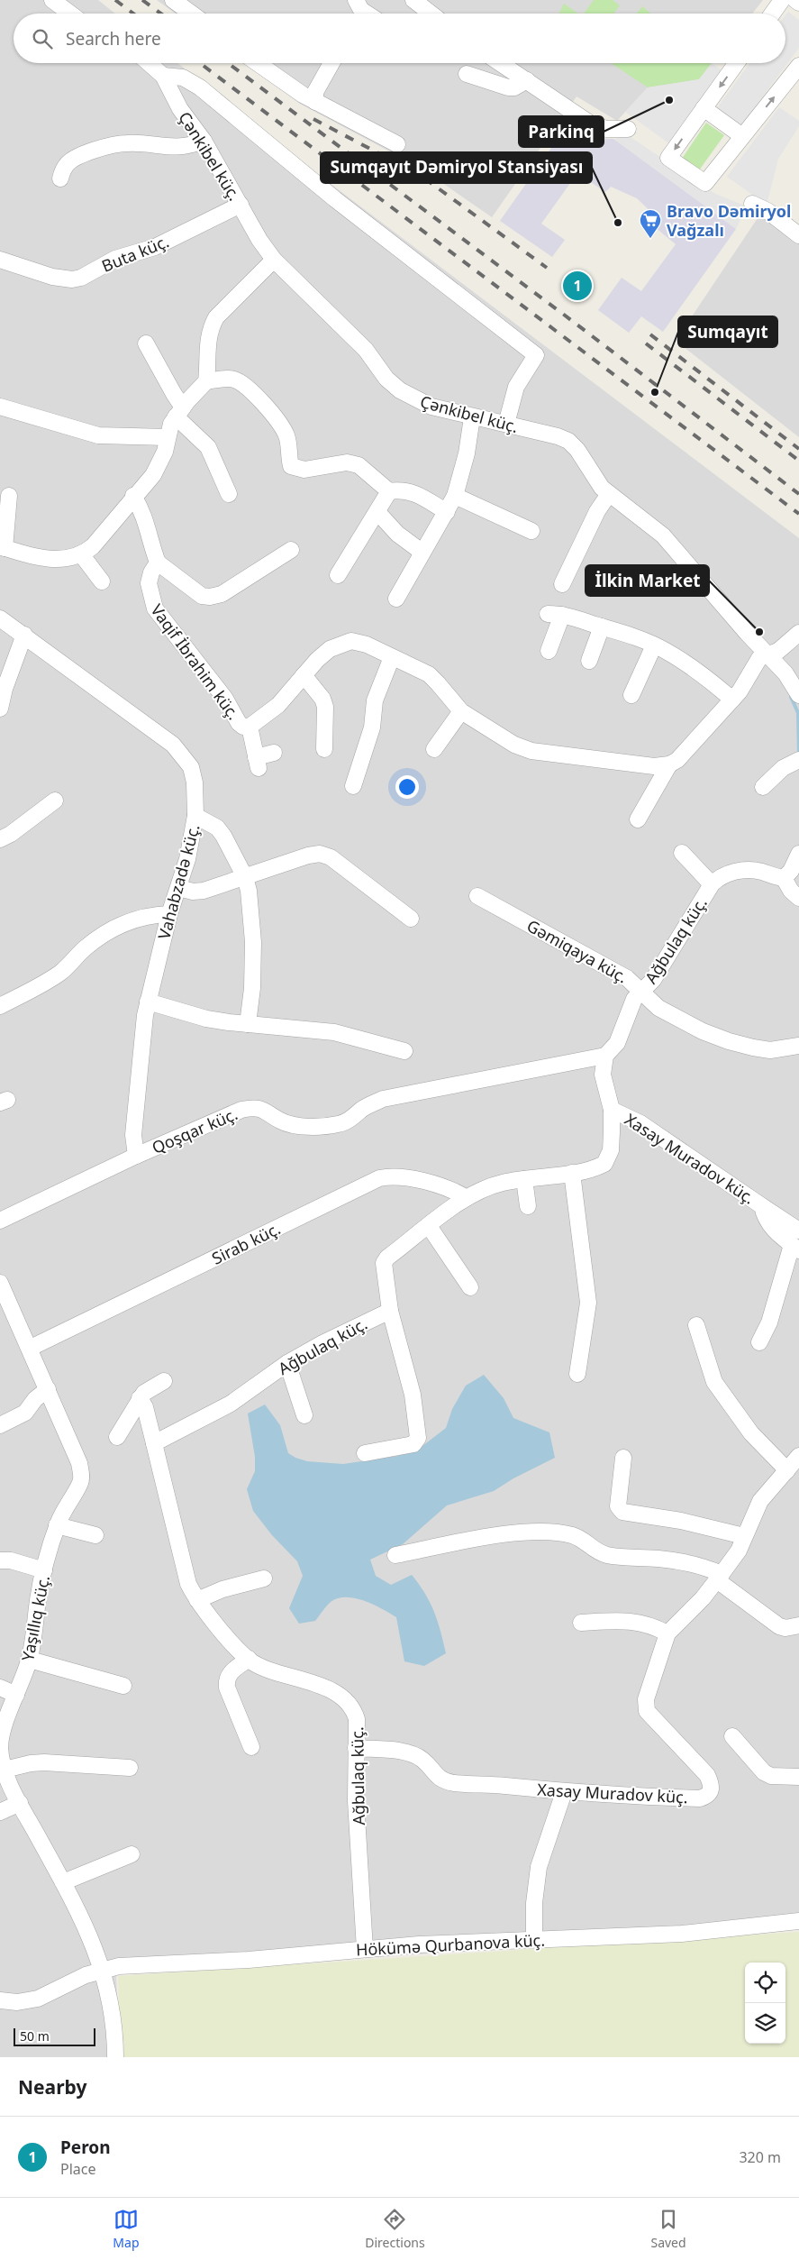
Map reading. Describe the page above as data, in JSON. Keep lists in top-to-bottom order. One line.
{"streets":{"street":["Çənkibel küç.","Buta küç.","Vaqif İbrahim küç.","Vahabzadə küç.","Ağbulaq küç.","Gəmiqaya küç.","Qoşqar küç.","Xasay Muradov küç.","Sirab küç.","Yaşıllıq küç.","Hökümə Qurbanova küç."]},"crossings":[["Çənkibel küç.","Buta küç."],["Vahabzadə küç.","Qoşqar küç."],["Ağbulaq küç.","Gəmiqaya küç."],["Ağbulaq küç.","Qoşqar küç."],["Ağbulaq küç.","Xasay Muradov küç."],["Ağbulaq küç.","Hökümə Qurbanova küç."],["Sirab küç.","Yaşıllıq küç."],["Yaşıllıq küç.","Hökümə Qurbanova küç."]],"places":{"other":["Parkinq","Sumqayıt Dəmiryol Stansiyası","Sumqayıt","İlkin Market"],"supermarket":["Bravo Dəmiryol Vağzalı"]},"scale_bar":"50 m","page":{"search":"Search here","pins":"1","scale":"50 m","heading":"Nearby","list":[{"mark":"1","name":"Peron","note":"Place","value":"320 m"}],"nav":["Map","Directions","Saved"]}}
